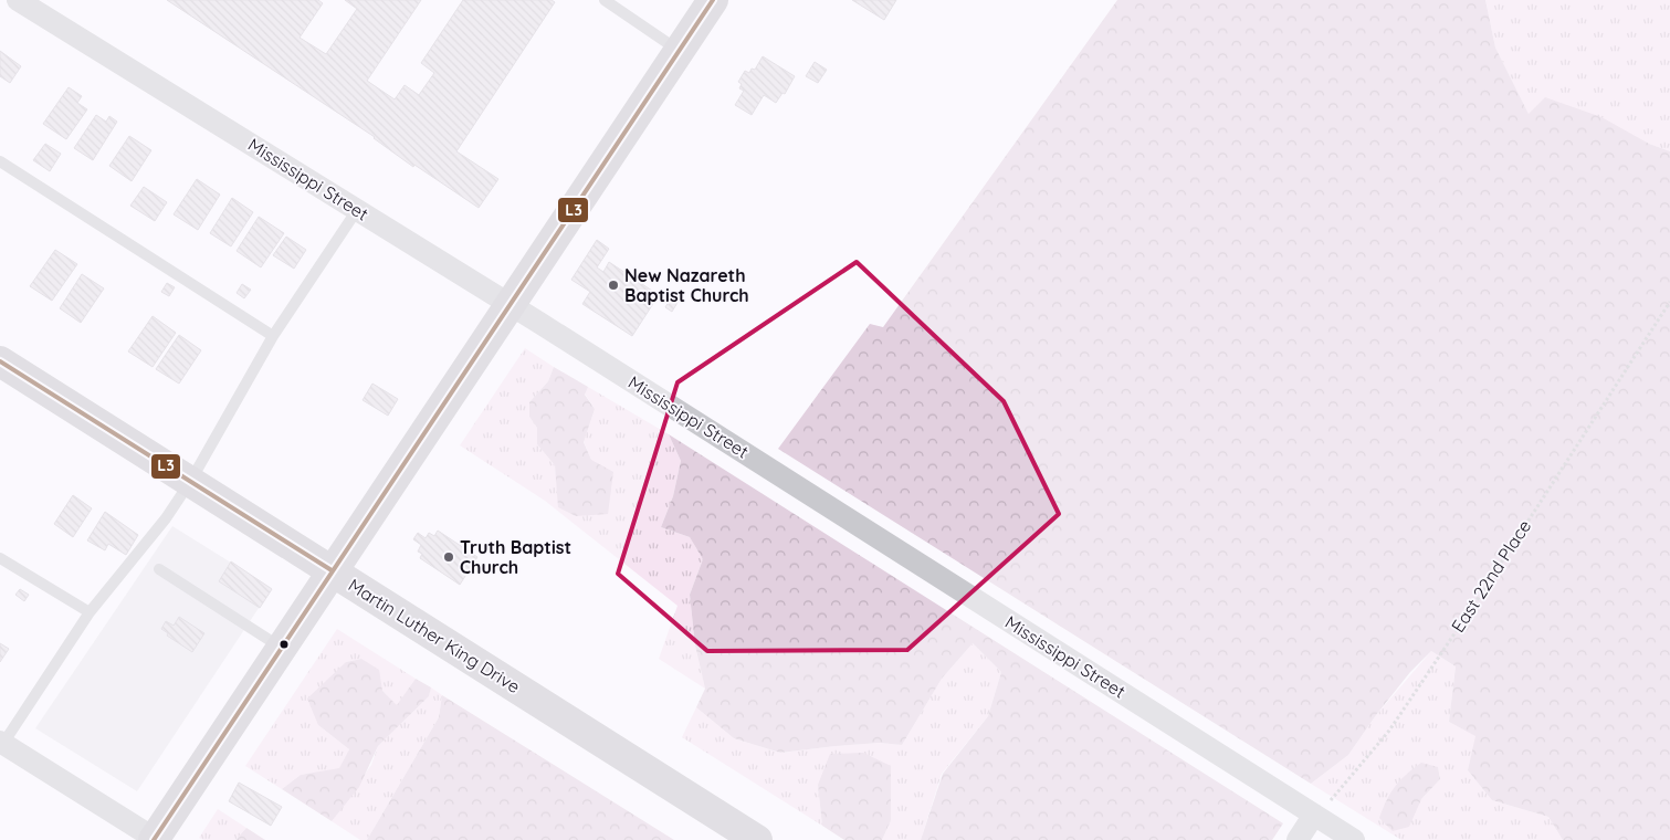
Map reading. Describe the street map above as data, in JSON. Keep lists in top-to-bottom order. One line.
{"streets":{"street":["Mississippi Street","Martin Luther King Drive"],"path":["East 22nd Place"]},"crossings":[["Mississippi Street","East 22nd Place"]],"places":["New Nazareth Baptist Church","Truth Baptist Church"],"lines":["transit line L3"]}
